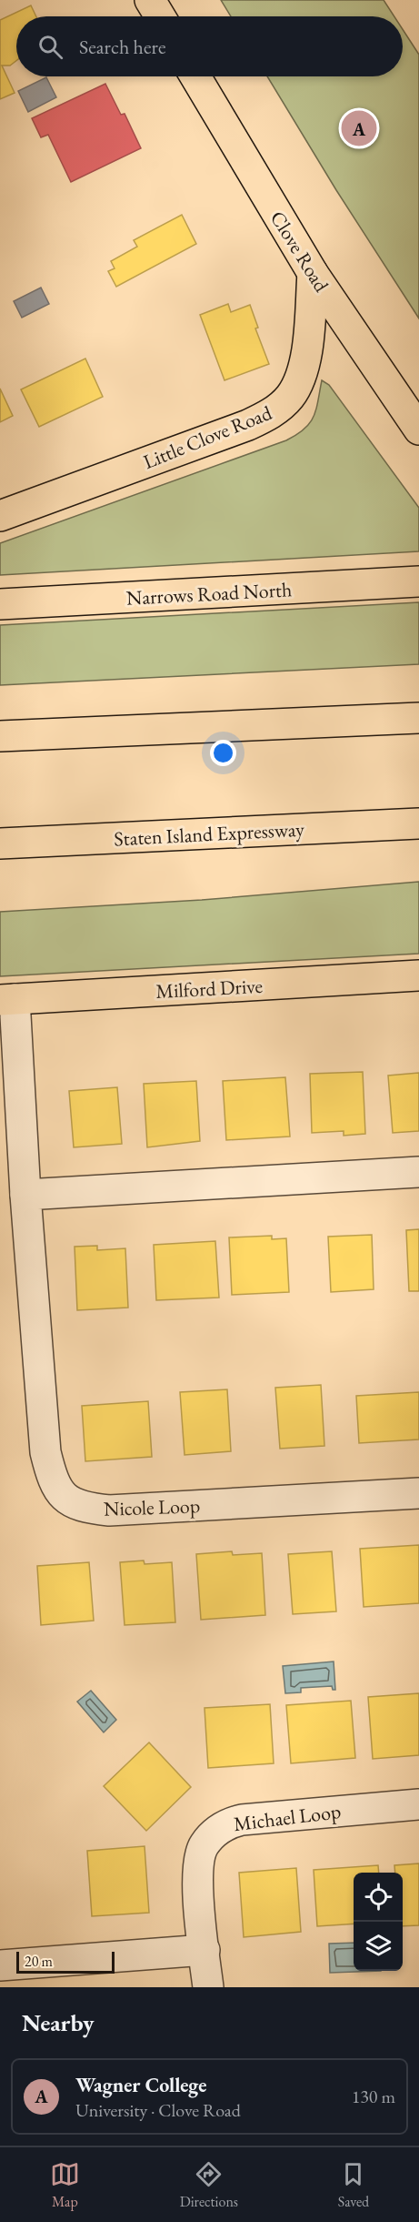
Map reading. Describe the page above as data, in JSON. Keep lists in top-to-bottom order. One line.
{"streets":{"main road":["Clove Road","Little Clove Road","Narrows Road North","Staten Island Expressway","Milford Drive"],"street":["Nicole Loop","Michael Loop"]},"crossings":[["Clove Road","Little Clove Road"],["Milford Drive","Nicole Loop"]],"scale_bar":"20 m","page":{"search":"Search here","pins":"A","scale":"20 m","heading":"Nearby","list":[{"mark":"A","name":"Wagner College","note":"University · Clove Road","value":"130 m"}],"nav":["Map","Directions","Saved"]}}
